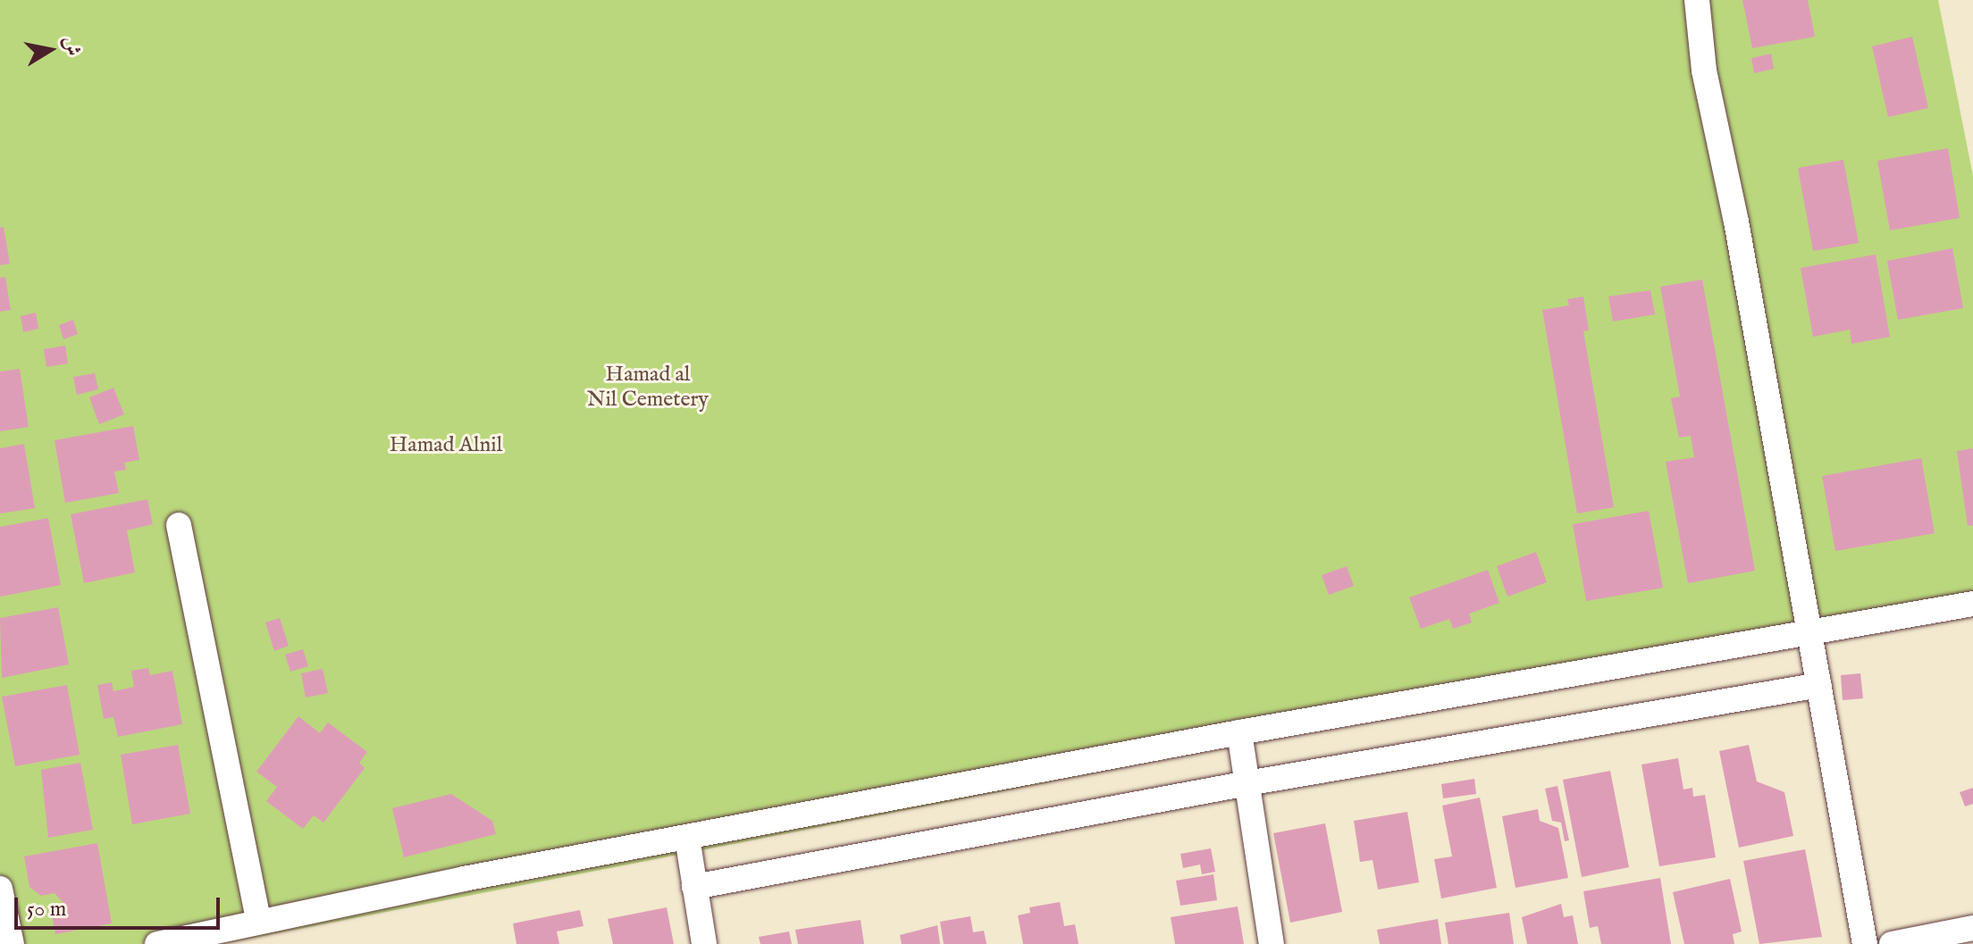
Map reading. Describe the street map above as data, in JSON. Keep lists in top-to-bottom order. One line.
{"parks":["Hamad al Nil Cemetery","Hamad Alnil"],"scale_bar":"50 m","north":"right"}
